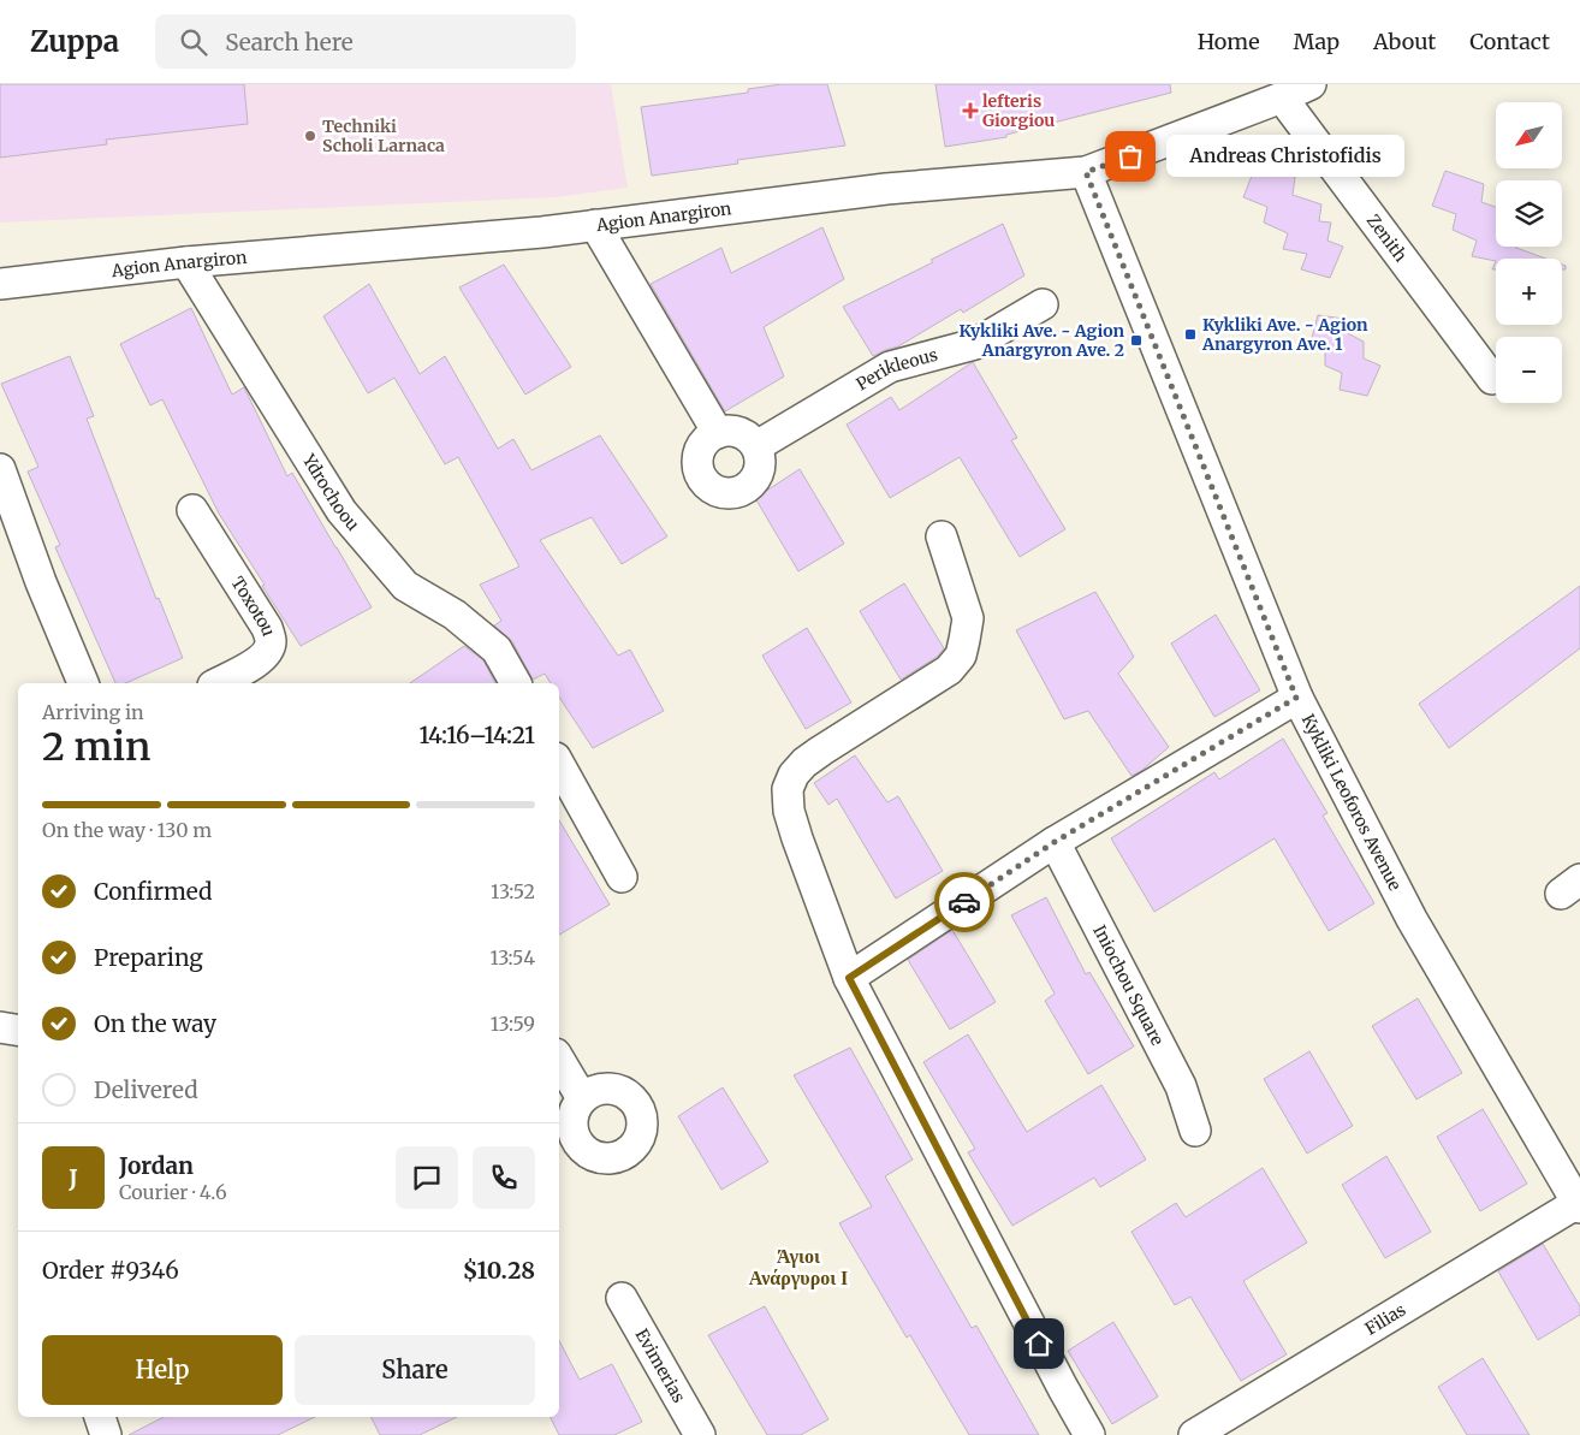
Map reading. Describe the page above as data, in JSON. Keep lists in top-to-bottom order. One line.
{"streets":{"street":["Agion Anargiron","Zenith","Perikleous","Ydrochoou","Toxotou","Kykliki Leoforos Avenue","Iniochou Square","Filias","Evimerias"]},"crossings":[["Agion Anargiron","Zenith"],["Agion Anargiron","Ydrochoou"],["Agion Anargiron","Kykliki Leoforos Avenue"],["Kykliki Leoforos Avenue","Filias"]],"districts":["Άγιοι Ανάργυροι Ι"],"places":{"health":["lefteris Giorgiou"],"other":["Techniki Scholi Larnaca","Andreas Christofidis"],"transit":["Kykliki Ave. - Agion Anargyron Ave. 1","Kykliki Ave. - Agion Anargyron Ave. 2"]},"north":"bottom left","page":{"header":"Zuppa","search":"Search here","nav":["Home","Map","About","Contact"],"map_buttons":["+","−"],"bubble":"Andreas Christofidis","heading":["2 min","Arriving in","14:16–14:21"],"panel":["Jordan","Courier · 4.6","Order #9346","$10.28"],"bar":"On the way · 130 m","list":[["Confirmed","13:52"],["Preparing","13:54"],["On the way","13:59"],"Delivered"],"round":"J","buttons":["Help","Share"]}}
